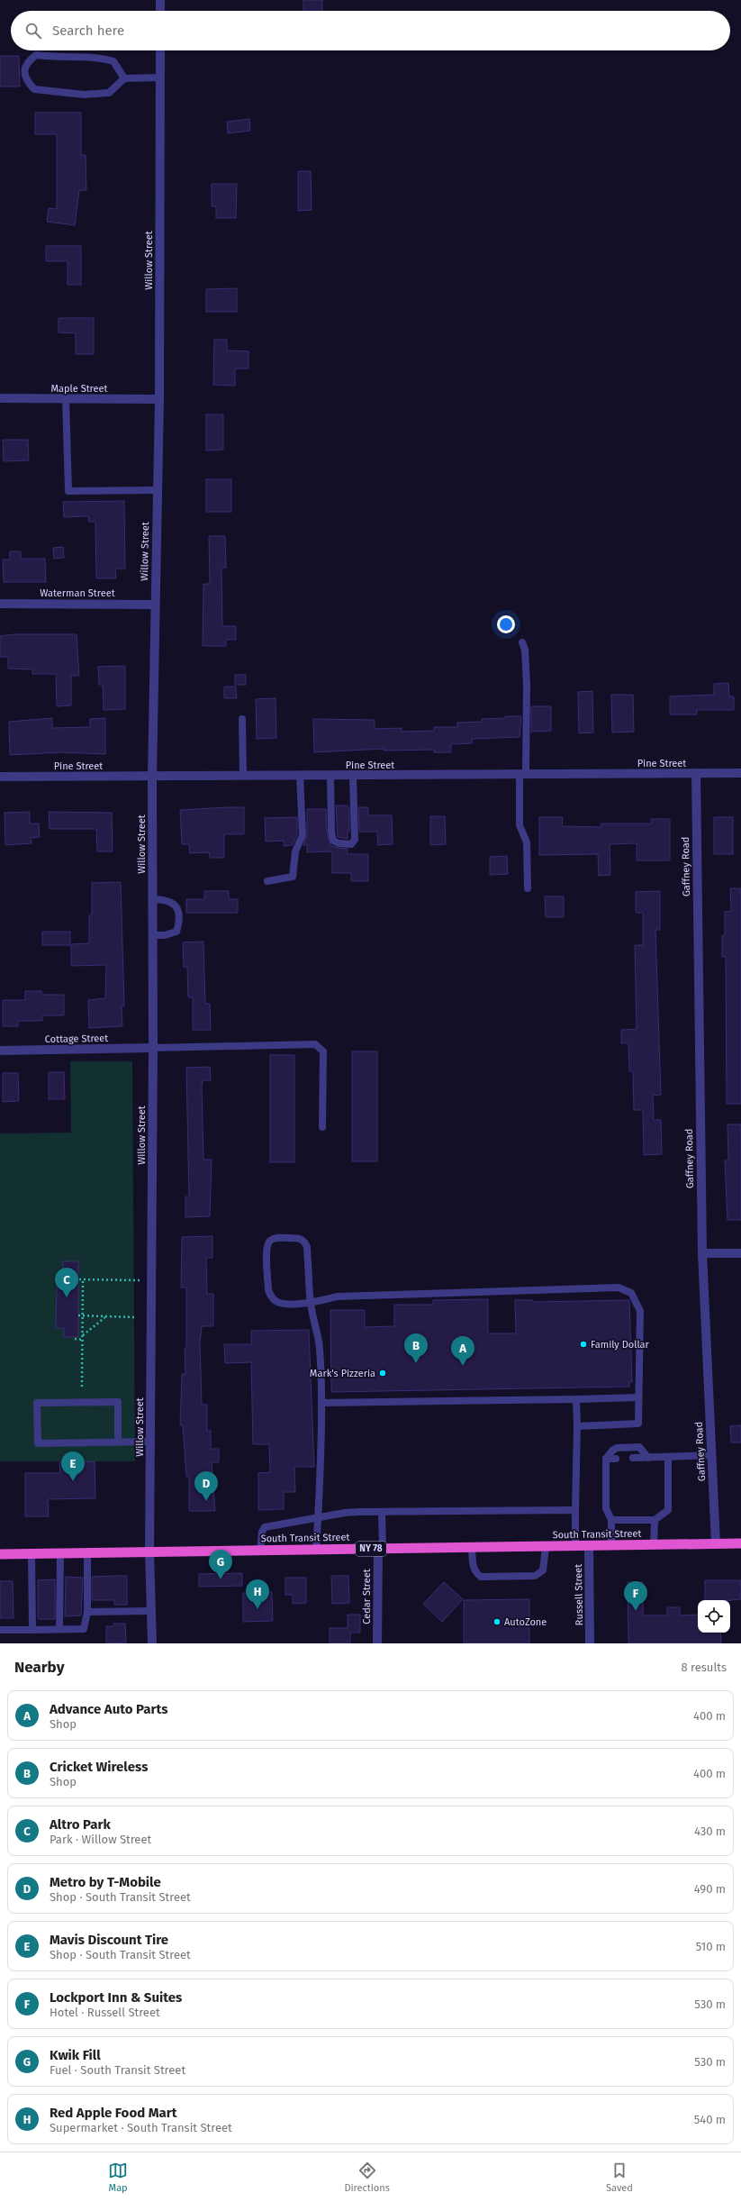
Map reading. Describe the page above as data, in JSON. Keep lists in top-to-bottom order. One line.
{"streets":{"highway":["South Transit Street","NY 78"],"street":["Willow Street","Maple Street","Waterman Street","Pine Street","Gaffney Road","Cottage Street","Russell Street","Cedar Street"]},"crossings":[["Willow Street","Maple Street"],["Willow Street","Waterman Street"],["Willow Street","Pine Street"],["Willow Street","Cottage Street"],["Willow Street","South Transit Street"],["Pine Street","Gaffney Road"],["Gaffney Road","South Transit Street"],["South Transit Street","Russell Street"],["South Transit Street","Cedar Street"]],"places":["Family Dollar","Mark's Pizzeria","AutoZone"],"page":{"search":"Search here","pins":["C","B","A","E","D","G","H","F"],"heading":["Nearby","8 results"],"list":[{"mark":"A","name":"Advance Auto Parts","note":"Shop","value":"400 m"},{"mark":"B","name":"Cricket Wireless","note":"Shop","value":"400 m"},{"mark":"C","name":"Altro Park","note":"Park · Willow Street","value":"430 m"},{"mark":"D","name":"Metro by T-Mobile","note":"Shop · South Transit Street","value":"490 m"},{"mark":"E","name":"Mavis Discount Tire","note":"Shop · South Transit Street","value":"510 m"},{"mark":"F","name":"Lockport Inn & Suites","note":"Hotel · Russell Street","value":"530 m"},{"mark":"G","name":"Kwik Fill","note":"Fuel · South Transit Street","value":"530 m"},{"mark":"H","name":"Red Apple Food Mart","note":"Supermarket · South Transit Street","value":"540 m"}],"nav":["Map","Directions","Saved"]}}
